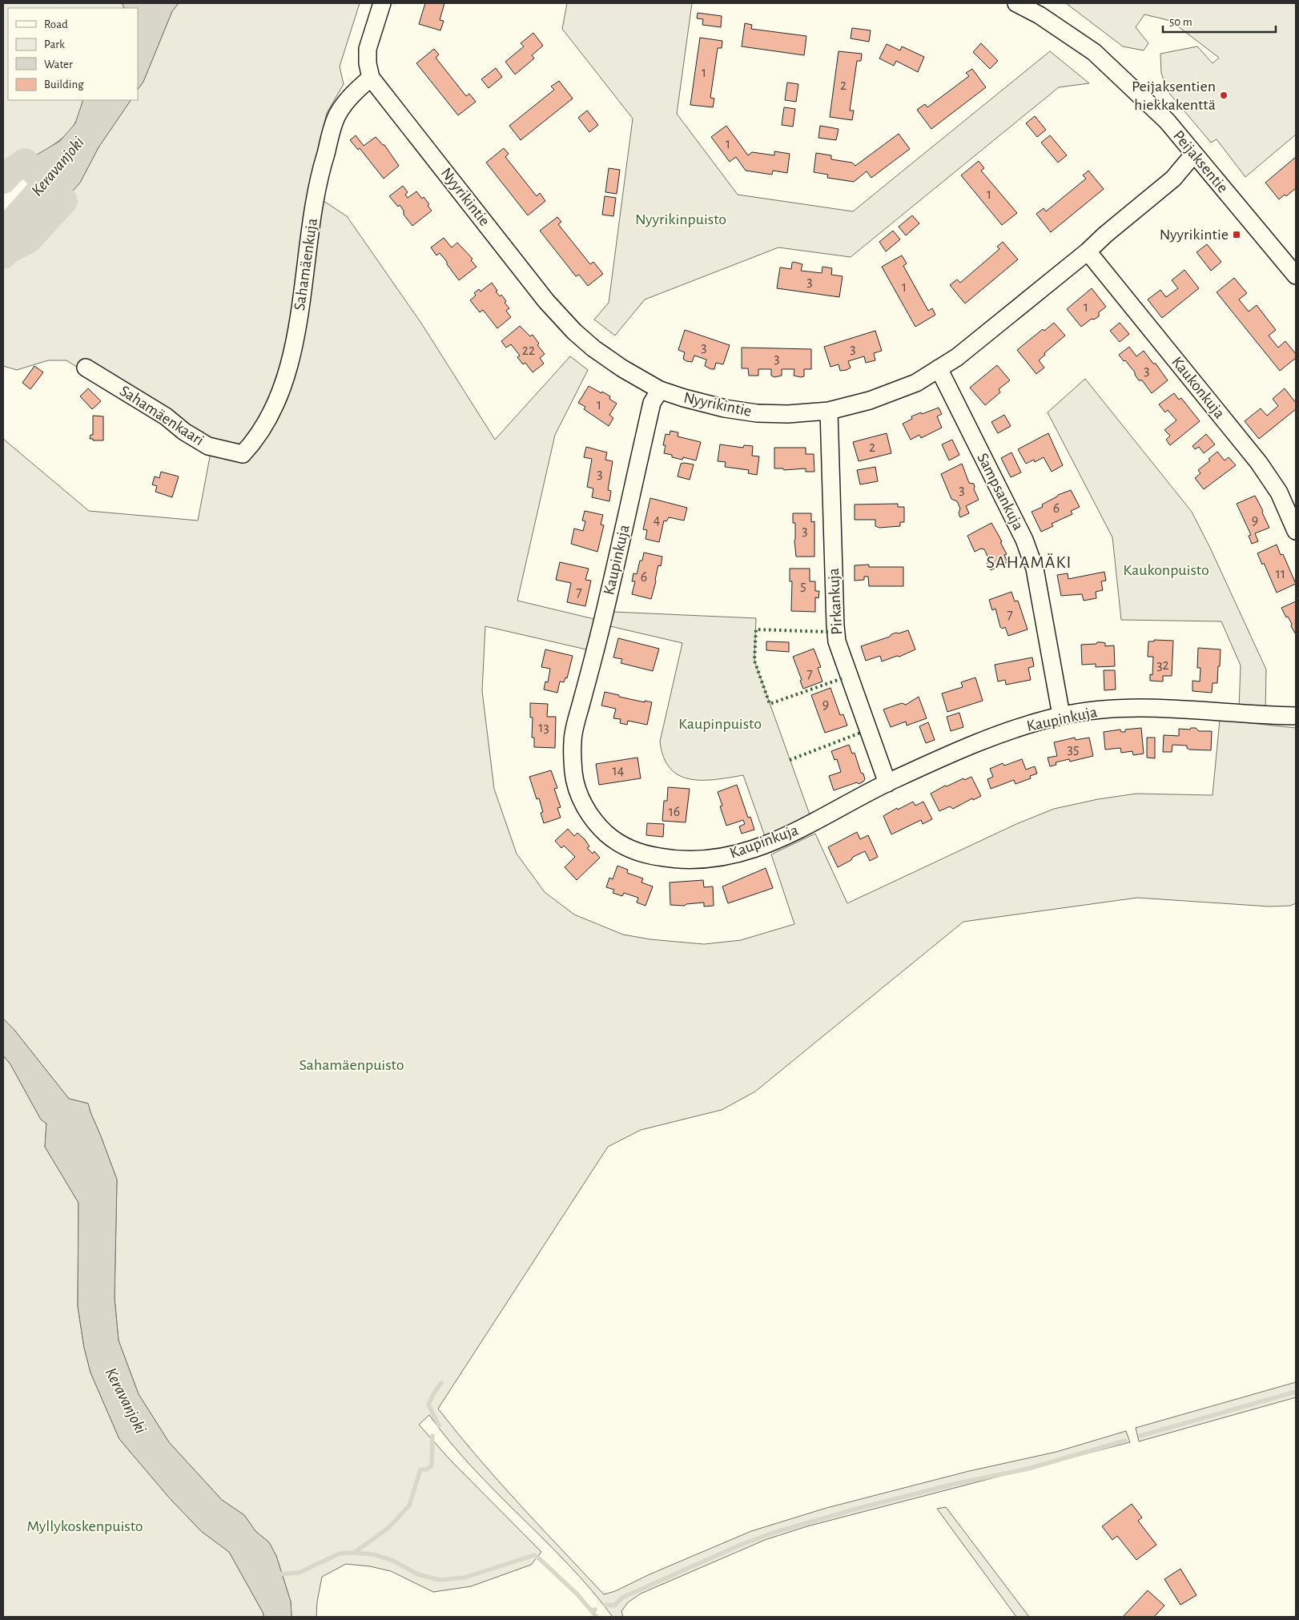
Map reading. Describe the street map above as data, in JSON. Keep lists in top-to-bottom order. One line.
{"streets":{"street":["Peijaksentie","Nyyrikintie","Sahamäenkuja","Kaukonkuja","Sahamäenkaari","Sampsankuja","Kaupinkuja","Pirkankuja"]},"crossings":[["Peijaksentie","Nyyrikintie"],["Nyyrikintie","Sahamäenkuja"],["Nyyrikintie","Kaukonkuja"],["Nyyrikintie","Sampsankuja"],["Nyyrikintie","Kaupinkuja"],["Nyyrikintie","Pirkankuja"],["Sahamäenkuja","Sahamäenkaari"],["Sampsankuja","Kaupinkuja"],["Kaupinkuja","Pirkankuja"]],"districts":["SAHAMÄKI"],"water":["Keravanjoki"],"parks":["Nyyrikinpuisto","Kaukonpuisto","Kaupinpuisto","Sahamäenpuisto","Myllykoskenpuisto"],"places":{"other":["Peijaksentien hiekkakenttä"],"transit":["Nyyrikintie"]},"house_numbers":["1","2","1","1","3","1","1","3","3","22","3","3","1","2","3","3","6","4","9","3","11","6","5","7","7","32","7","9","13","35","14","16"],"legend":["Road","Park","Water","Building"],"scale_bar":"50 m"}
